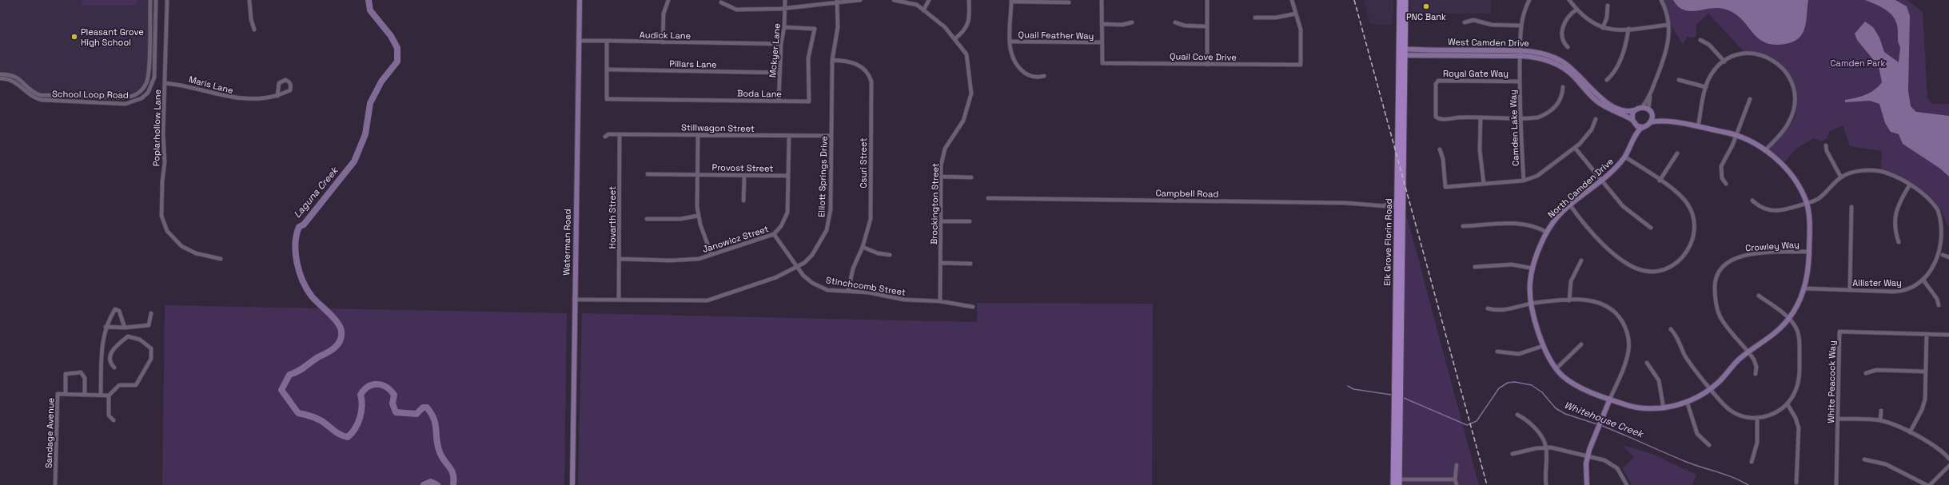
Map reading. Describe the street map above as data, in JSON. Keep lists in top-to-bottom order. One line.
{"streets":{"main road":["Elk Grove Florin Road"],"street":["Audick Lane","Quail Feather Way","West Camden Drive","Mckyer Lane","Quail Cove Drive","Pillars Lane","Royal Gate Way","Maris Lane","Boda Lane","School Loop Road","Poplarhollow Lane","Stillwagon Street","Camden Lake Way","Csuri Street","Provost Street","Elliott Springs Drive","North Camden Drive","Campbell Road","Brockington Street","Hovarth Street","Janowicz Street","Waterman Road","Crowley Way","Allister Way","Stinchcomb Street","White Peacock Way","Sandage Avenue"]},"crossings":[["Audick Lane","Mckyer Lane"],["Audick Lane","Waterman Road"],["Quail Feather Way","Quail Cove Drive"],["West Camden Drive","Camden Lake Way"],["West Camden Drive","North Camden Drive"],["West Camden Drive","Elk Grove Florin Road"],["Mckyer Lane","Pillars Lane"],["Mckyer Lane","Boda Lane"],["Pillars Lane","Boda Lane"],["Royal Gate Way","Camden Lake Way"],["Maris Lane","Poplarhollow Lane"],["Stillwagon Street","Elliott Springs Drive"],["Stillwagon Street","Hovarth Street"],["Stillwagon Street","Janowicz Street"],["Csuri Street","Elliott Springs Drive"],["Csuri Street","Stinchcomb Street"],["Provost Street","Janowicz Street"],["Elliott Springs Drive","Hovarth Street"],["Elliott Springs Drive","Waterman Road"],["Elliott Springs Drive","Stinchcomb Street"],["Campbell Road","Elk Grove Florin Road"],["Brockington Street","Stinchcomb Street"],["Hovarth Street","Janowicz Street"],["Janowicz Street","Stinchcomb Street"]],"water":["Laguna Creek","Whitehouse Creek"],"parks":["Camden Park"],"places":["PNC Bank","Pleasant Grove High School"]}
